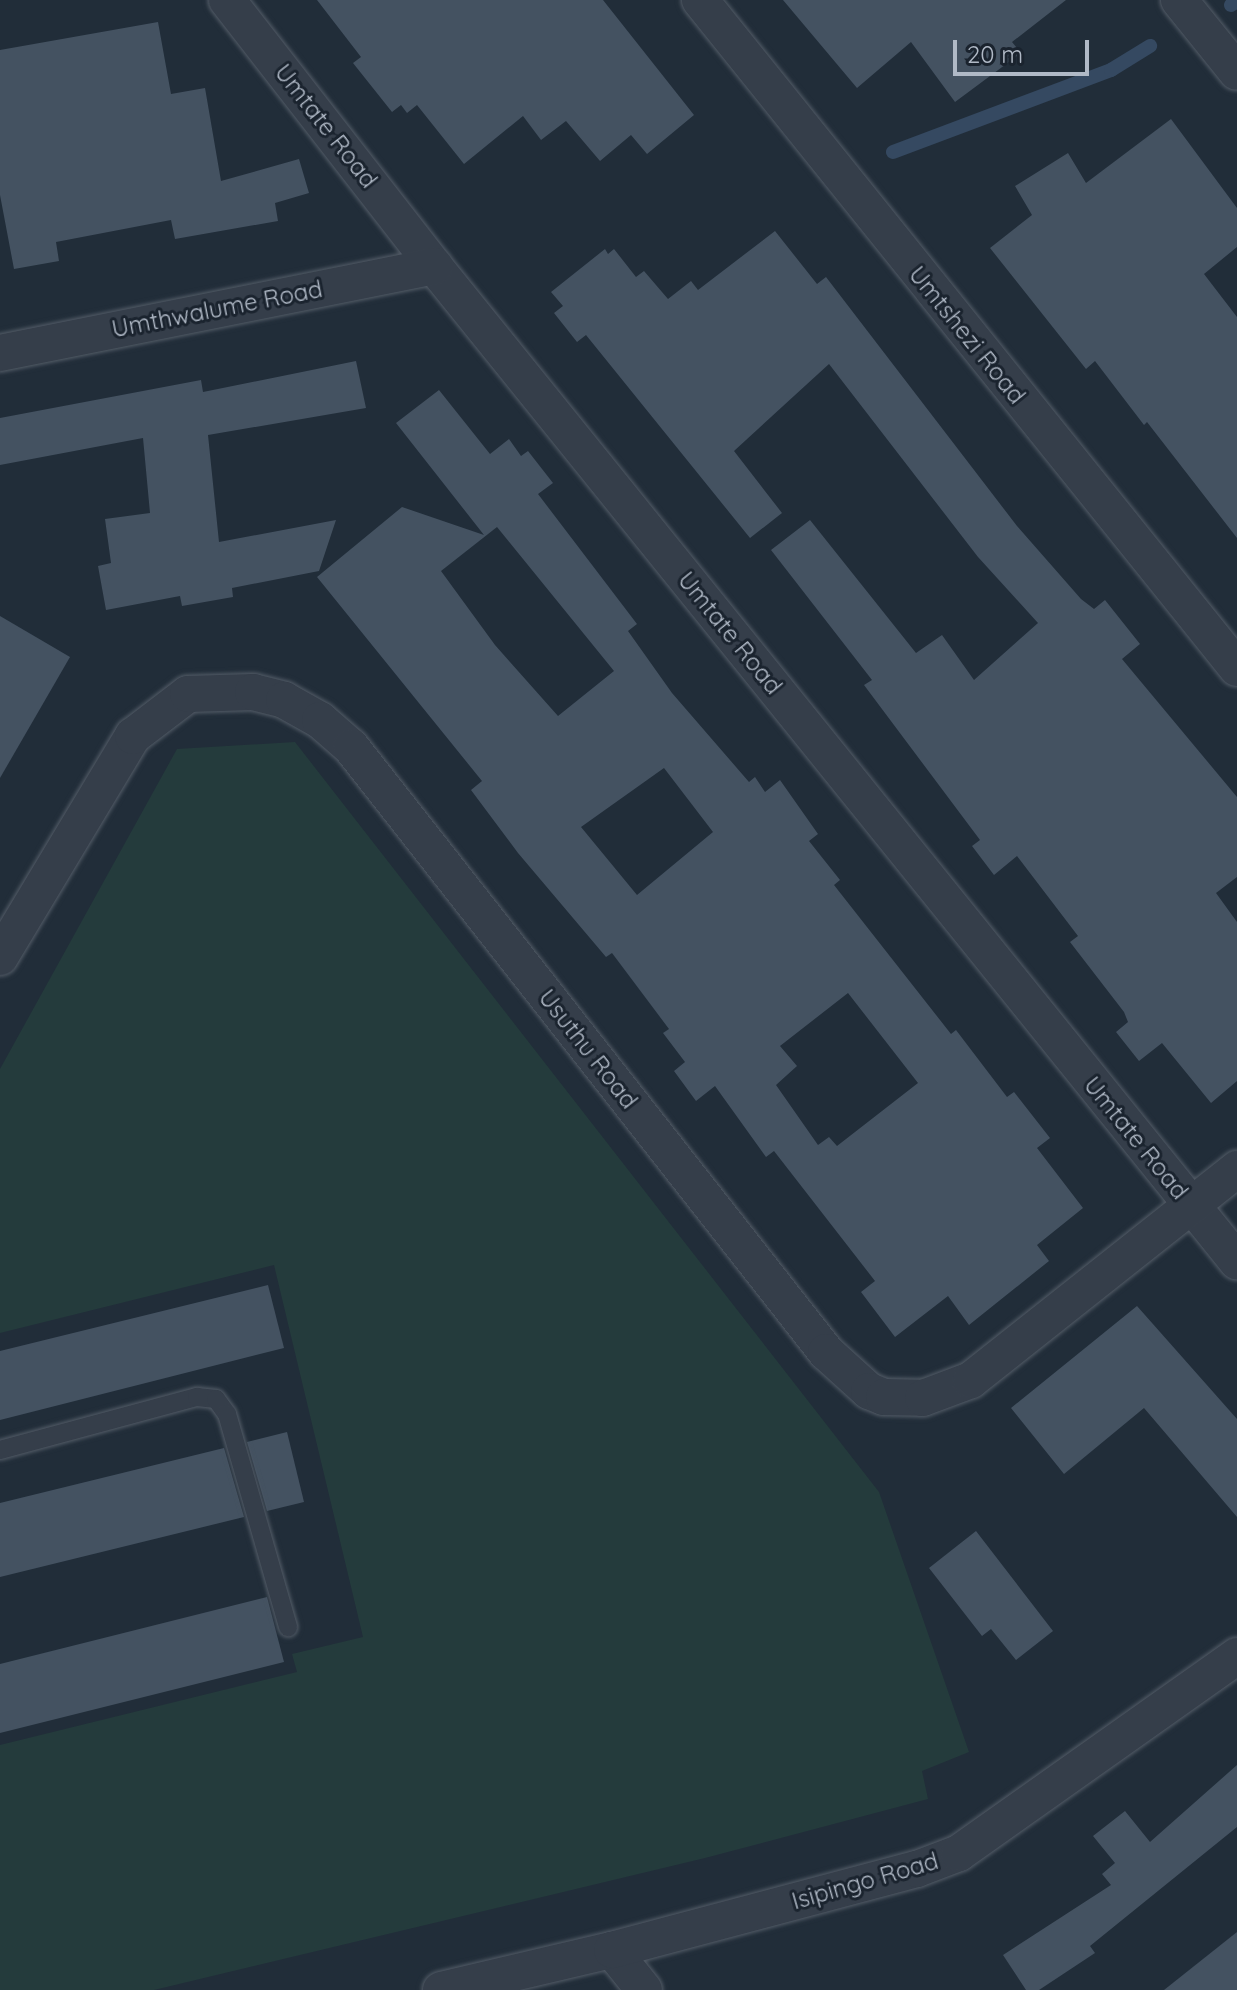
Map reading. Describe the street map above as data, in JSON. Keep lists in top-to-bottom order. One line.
{"streets":{"street":["Umtate Road","Umthwalume Road","Umtshezi Road","Usuthu Road","Isipingo Road"]},"crossings":[["Umtate Road","Umthwalume Road"],["Umtate Road","Usuthu Road"]],"scale_bar":"20 m"}
